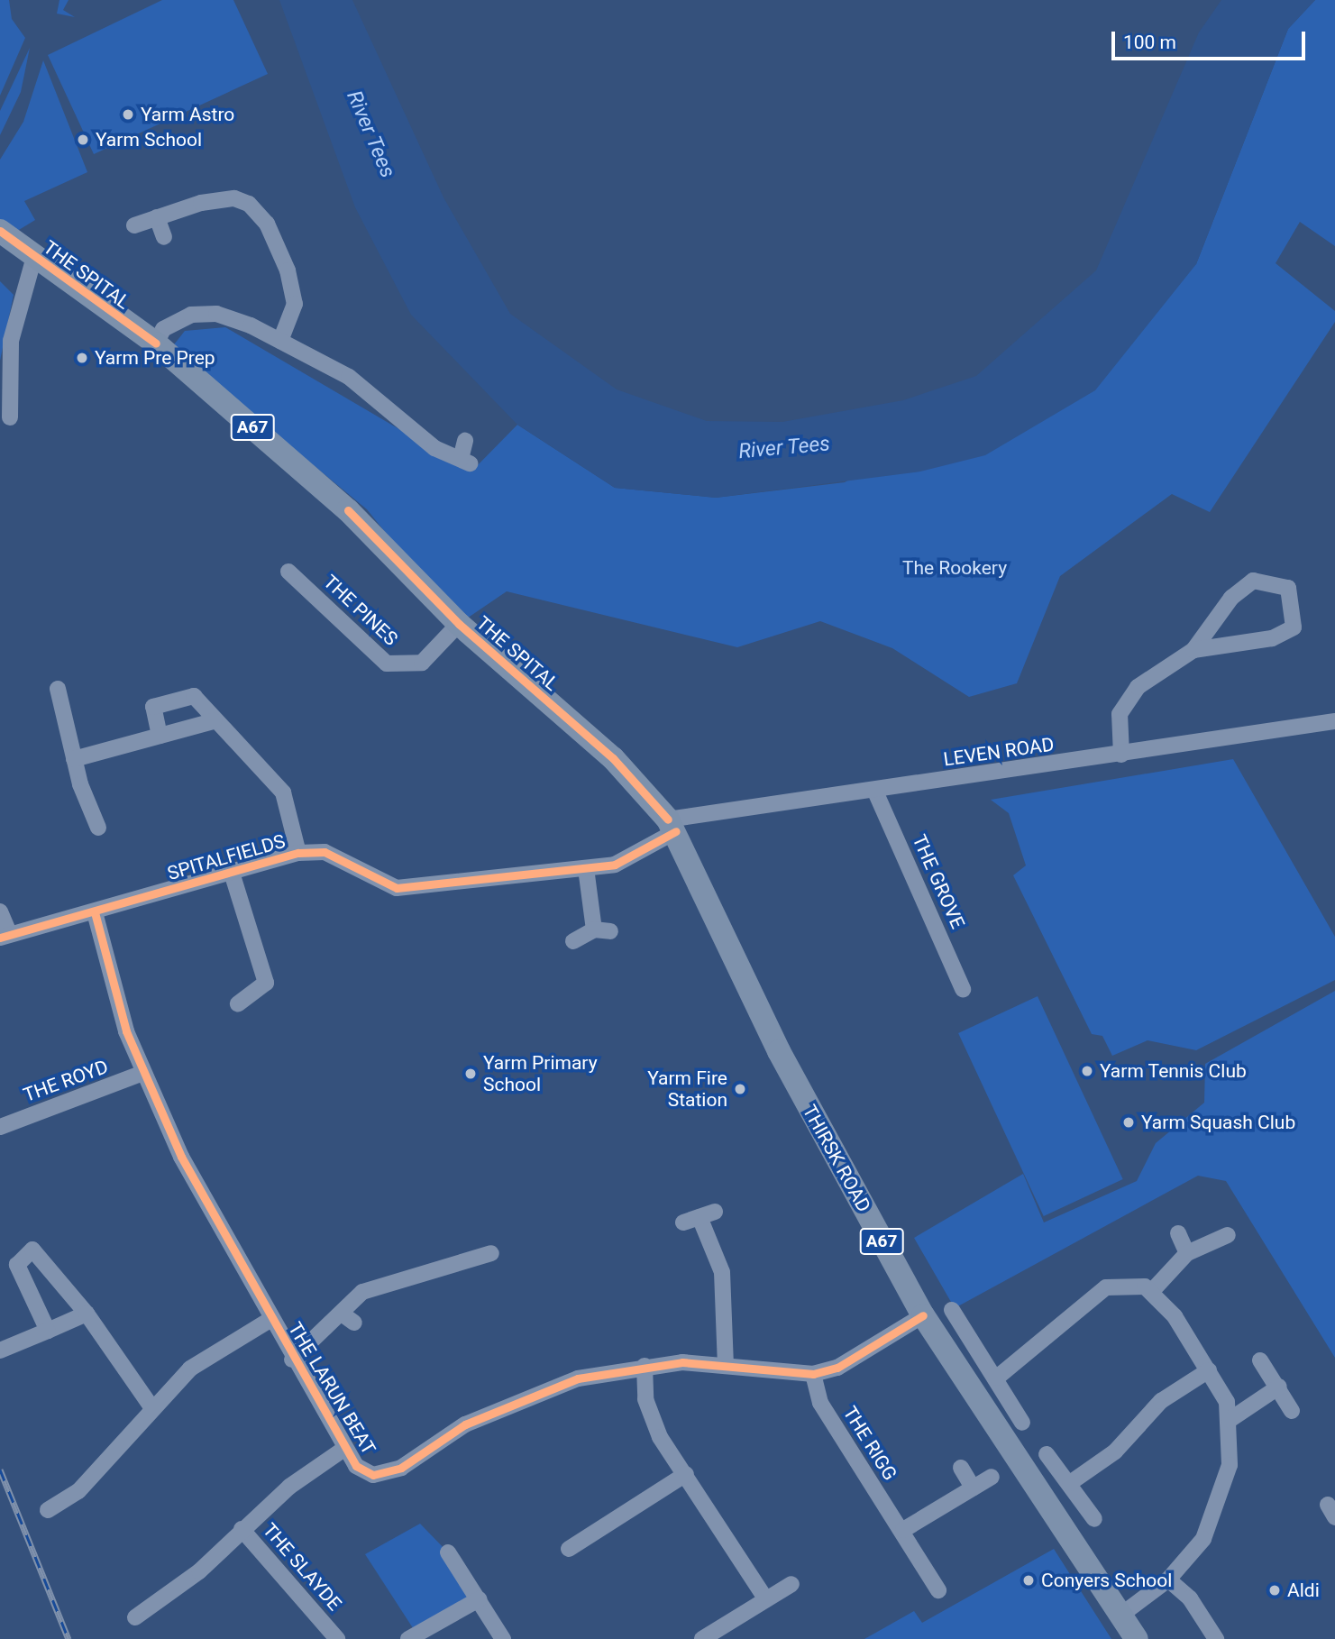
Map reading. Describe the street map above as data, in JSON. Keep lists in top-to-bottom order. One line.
{"streets":{"main road":["THE SPITAL","A67","THIRSK ROAD"],"street":["THE PINES","LEVEN ROAD","SPITALFIELDS","THE GROVE","THE ROYD","THE LARUN BEAT","THE RIGG","THE SLAYDE"]},"crossings":[["THE SPITAL","THE PINES"],["THE SPITAL","LEVEN ROAD"],["THE SPITAL","SPITALFIELDS"],["THE SPITAL","THIRSK ROAD"],["LEVEN ROAD","SPITALFIELDS"],["LEVEN ROAD","THE GROVE"],["LEVEN ROAD","THIRSK ROAD"],["SPITALFIELDS","THIRSK ROAD"],["SPITALFIELDS","THE LARUN BEAT"],["THE ROYD","THE LARUN BEAT"],["THIRSK ROAD","THE LARUN BEAT"],["THE LARUN BEAT","THE RIGG"],["THE LARUN BEAT","THE SLAYDE"]],"water":["River Tees"],"parks":["The Rookery"],"places":["Yarm Astro","Yarm School","Yarm Pre Prep","Yarm Tennis Club","Yarm Primary School","Yarm Fire Station","Yarm Squash Club","Conyers School","Aldi"],"scale_bar":"100 m"}
